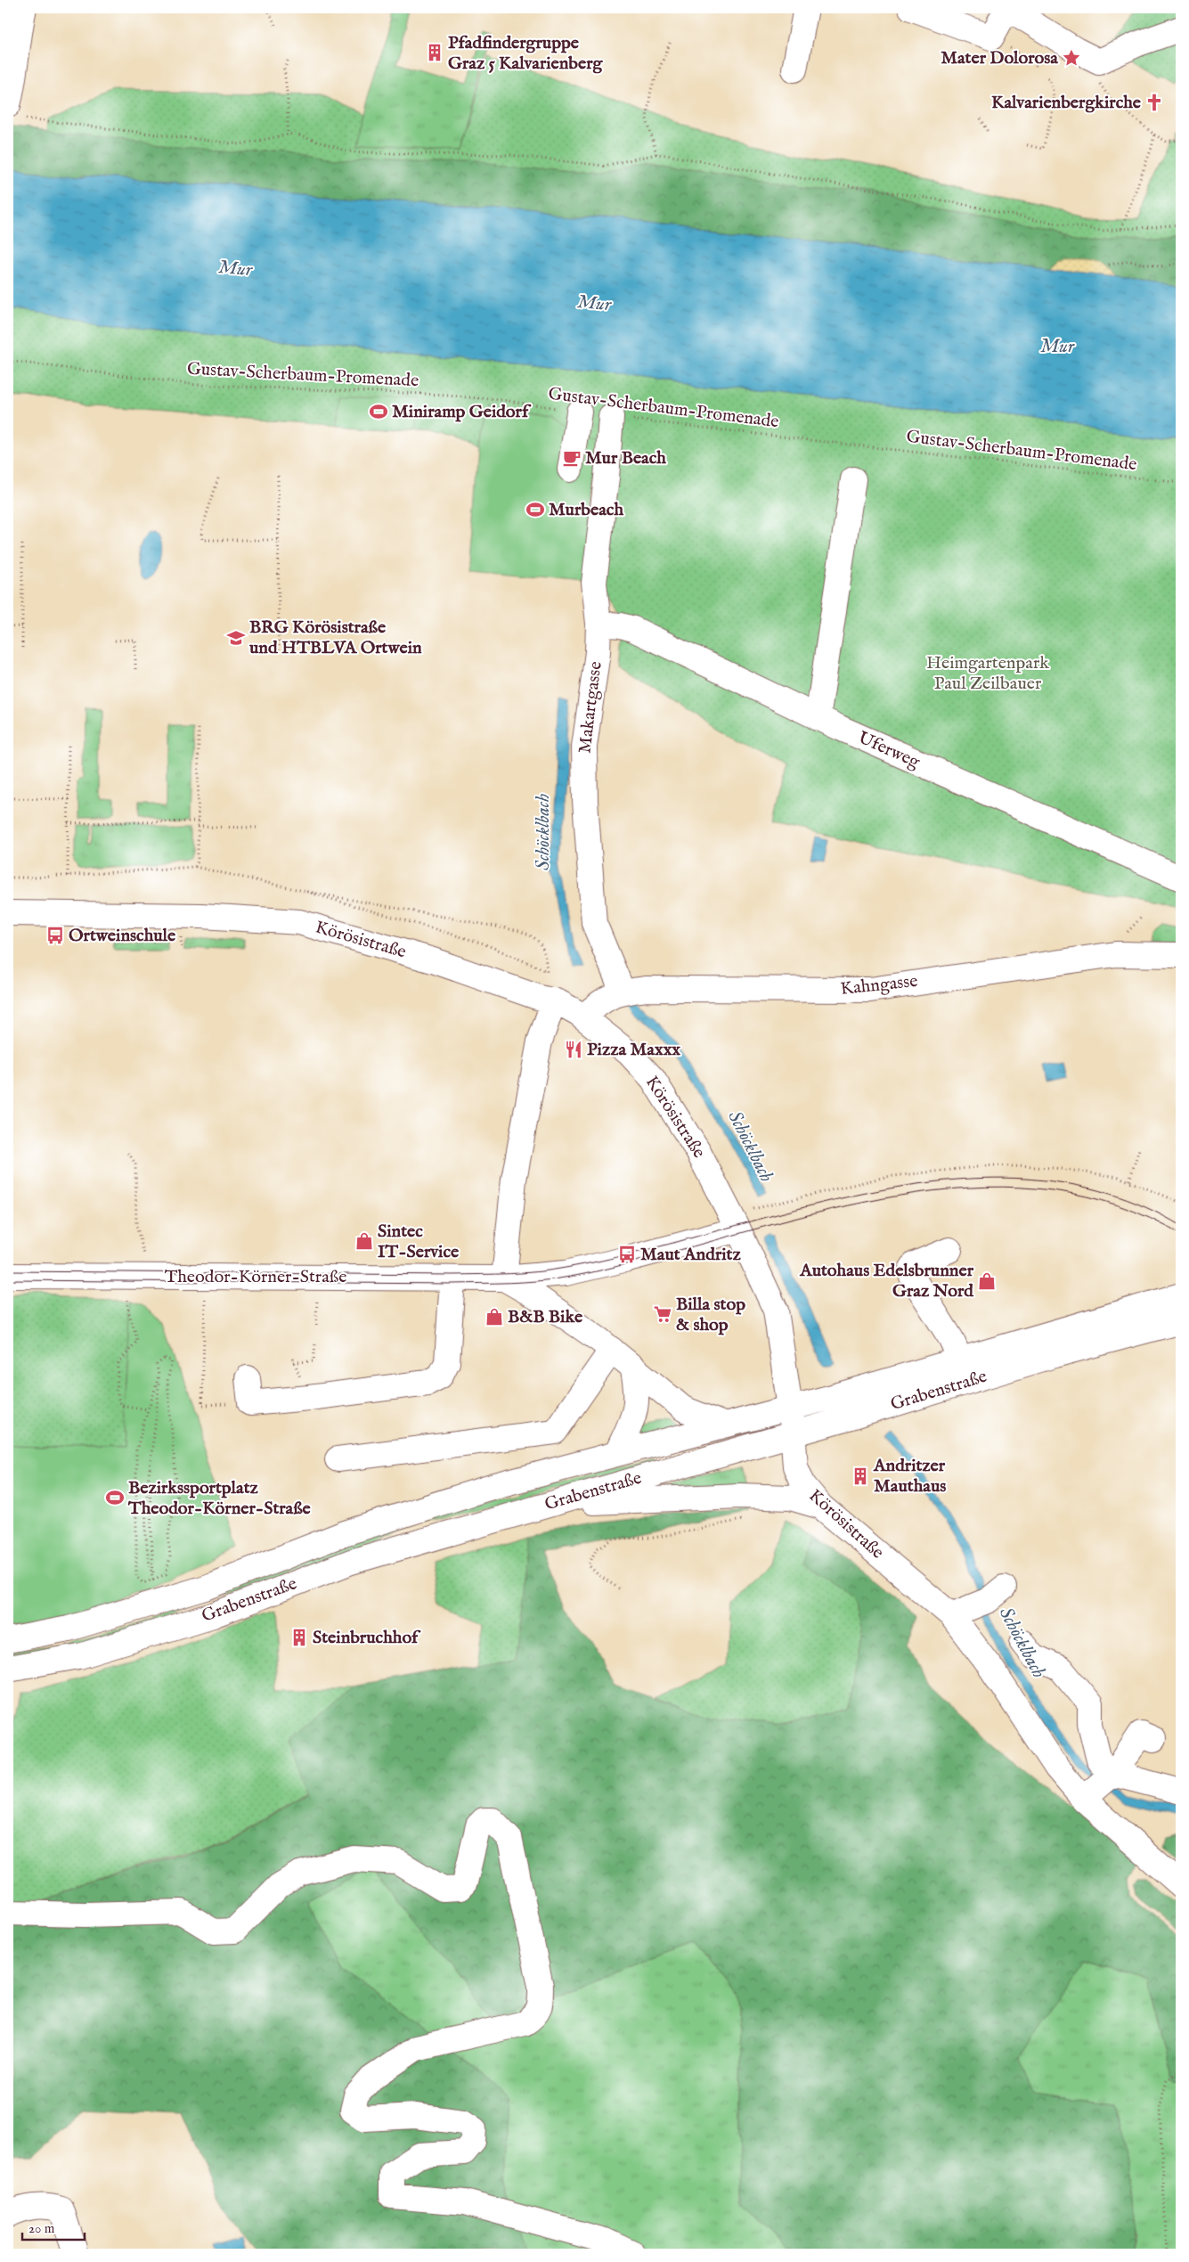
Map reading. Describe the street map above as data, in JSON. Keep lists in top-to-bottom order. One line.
{"streets":{"main road":["Makartgasse","Uferweg","Körösistraße","Kahngasse","Theodor-Körner-Straße","Grabenstraße"],"path":["Gustav-Scherbaum-Promenade"]},"crossings":[["Gustav-Scherbaum-Promenade","Makartgasse"],["Makartgasse","Uferweg"],["Makartgasse","Kahngasse"],["Körösistraße","Theodor-Körner-Straße"],["Körösistraße","Grabenstraße"],["Theodor-Körner-Straße","Grabenstraße"]],"water":["Mur","Schöcklbach"],"parks":["Heimgartenpark Paul Zeilbauer"],"places":{"building":["Pfadfindergruppe Graz 5 Kalvarienberg","Andritzer Mauthaus","Steinbruchhof"],"place":["Mater Dolorosa"],"church":["Kalvarienbergkirche"],"sports":["Miniramp Geidorf","Murbeach","Bezirkssportplatz Theodor-Körner-Straße"],"cafe":["Mur Beach"],"school or university":["BRG Körösistraße und HTBLVA Ortwein"],"bus stop":["Ortweinschule","Maut Andritz"],"restaurant":["Pizza Maxxx"],"shop":["Sintec IT-Service","Autohaus Edelsbrunner Graz Nord","B&B Bike"],"supermarket":["Billa stop & shop"]},"scale_bar":"20 m"}
